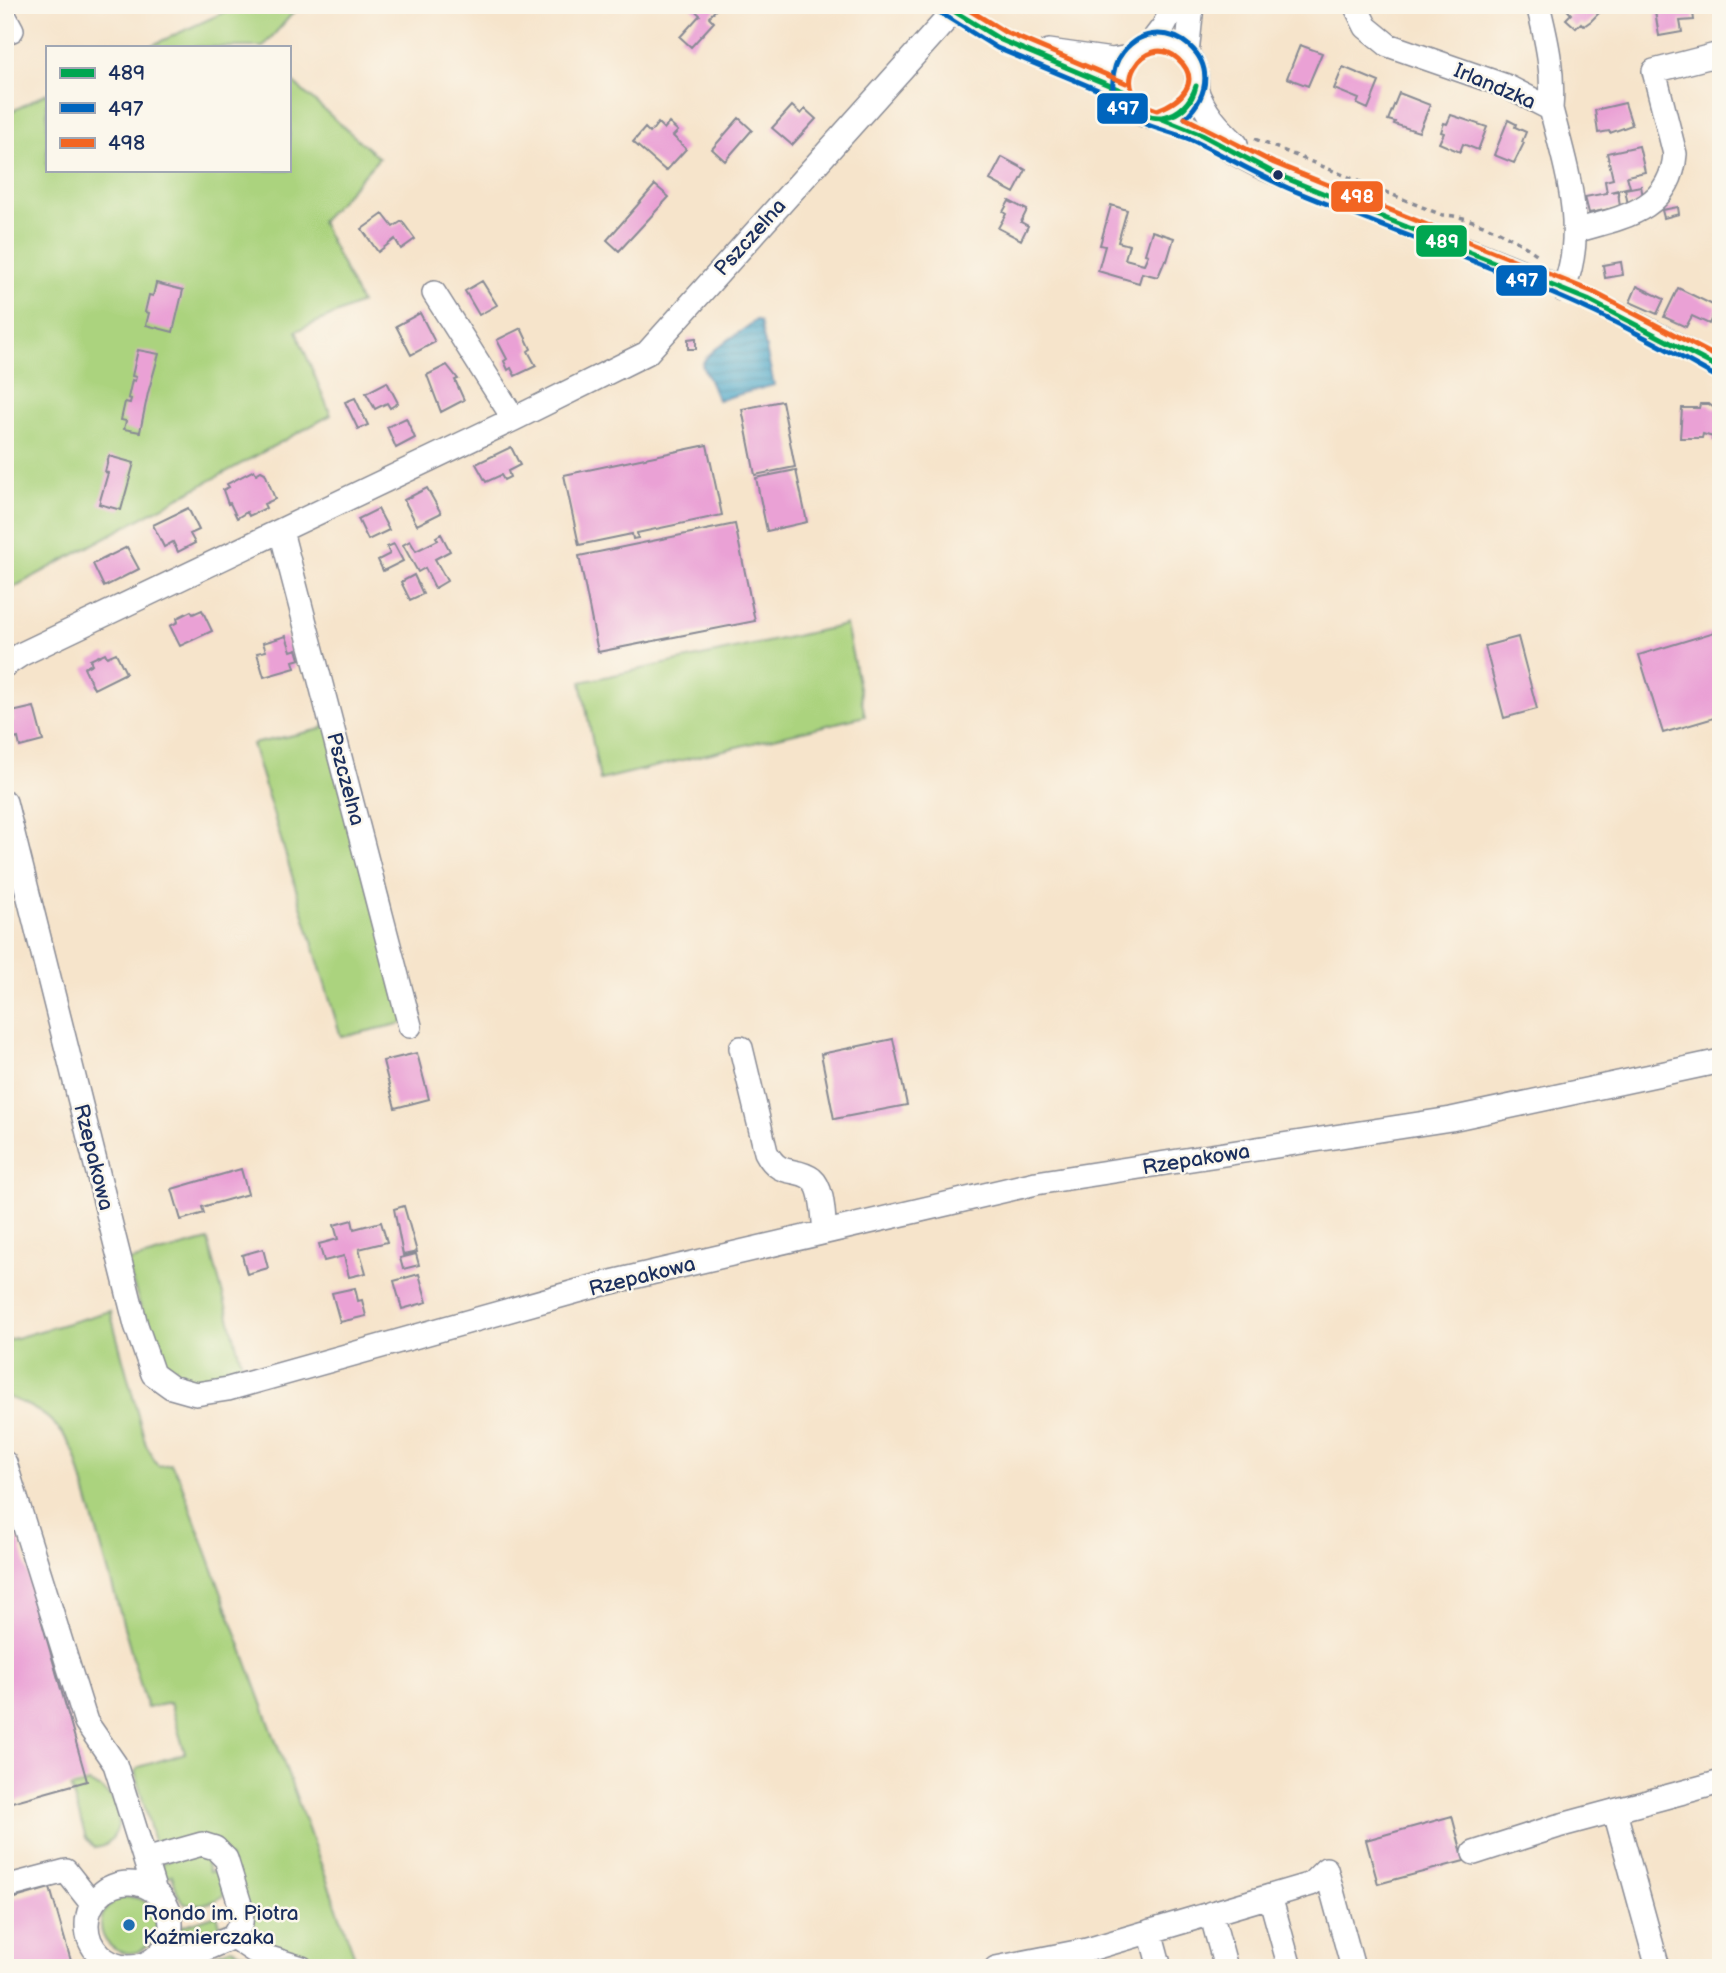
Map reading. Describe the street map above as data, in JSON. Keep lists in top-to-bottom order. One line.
{"streets":{"street":["Irlandzka","Pszczelna","Rzepakowa"]},"places":["Rondo im. Piotra Kaźmierczaka"],"lines":["transit line 489","transit line 498","transit line 497"],"legend":["489","497","498"]}
